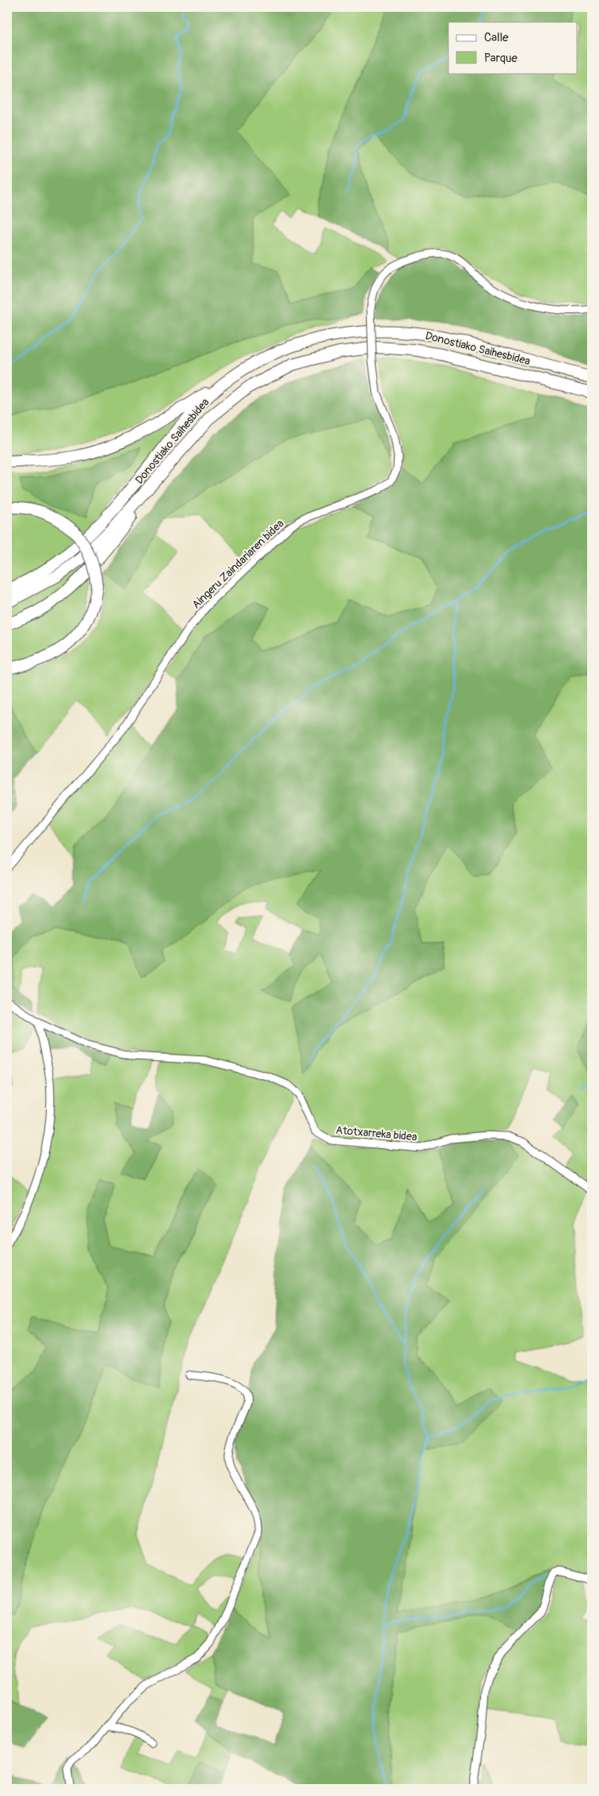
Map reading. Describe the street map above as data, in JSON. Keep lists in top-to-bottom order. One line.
{"streets":{"highway":["Donostiako Saihesbidea"],"street":["Aingeru Zaindariaren bidea","Atotxarreka bidea"]},"legend":["Calle","Parque"]}
